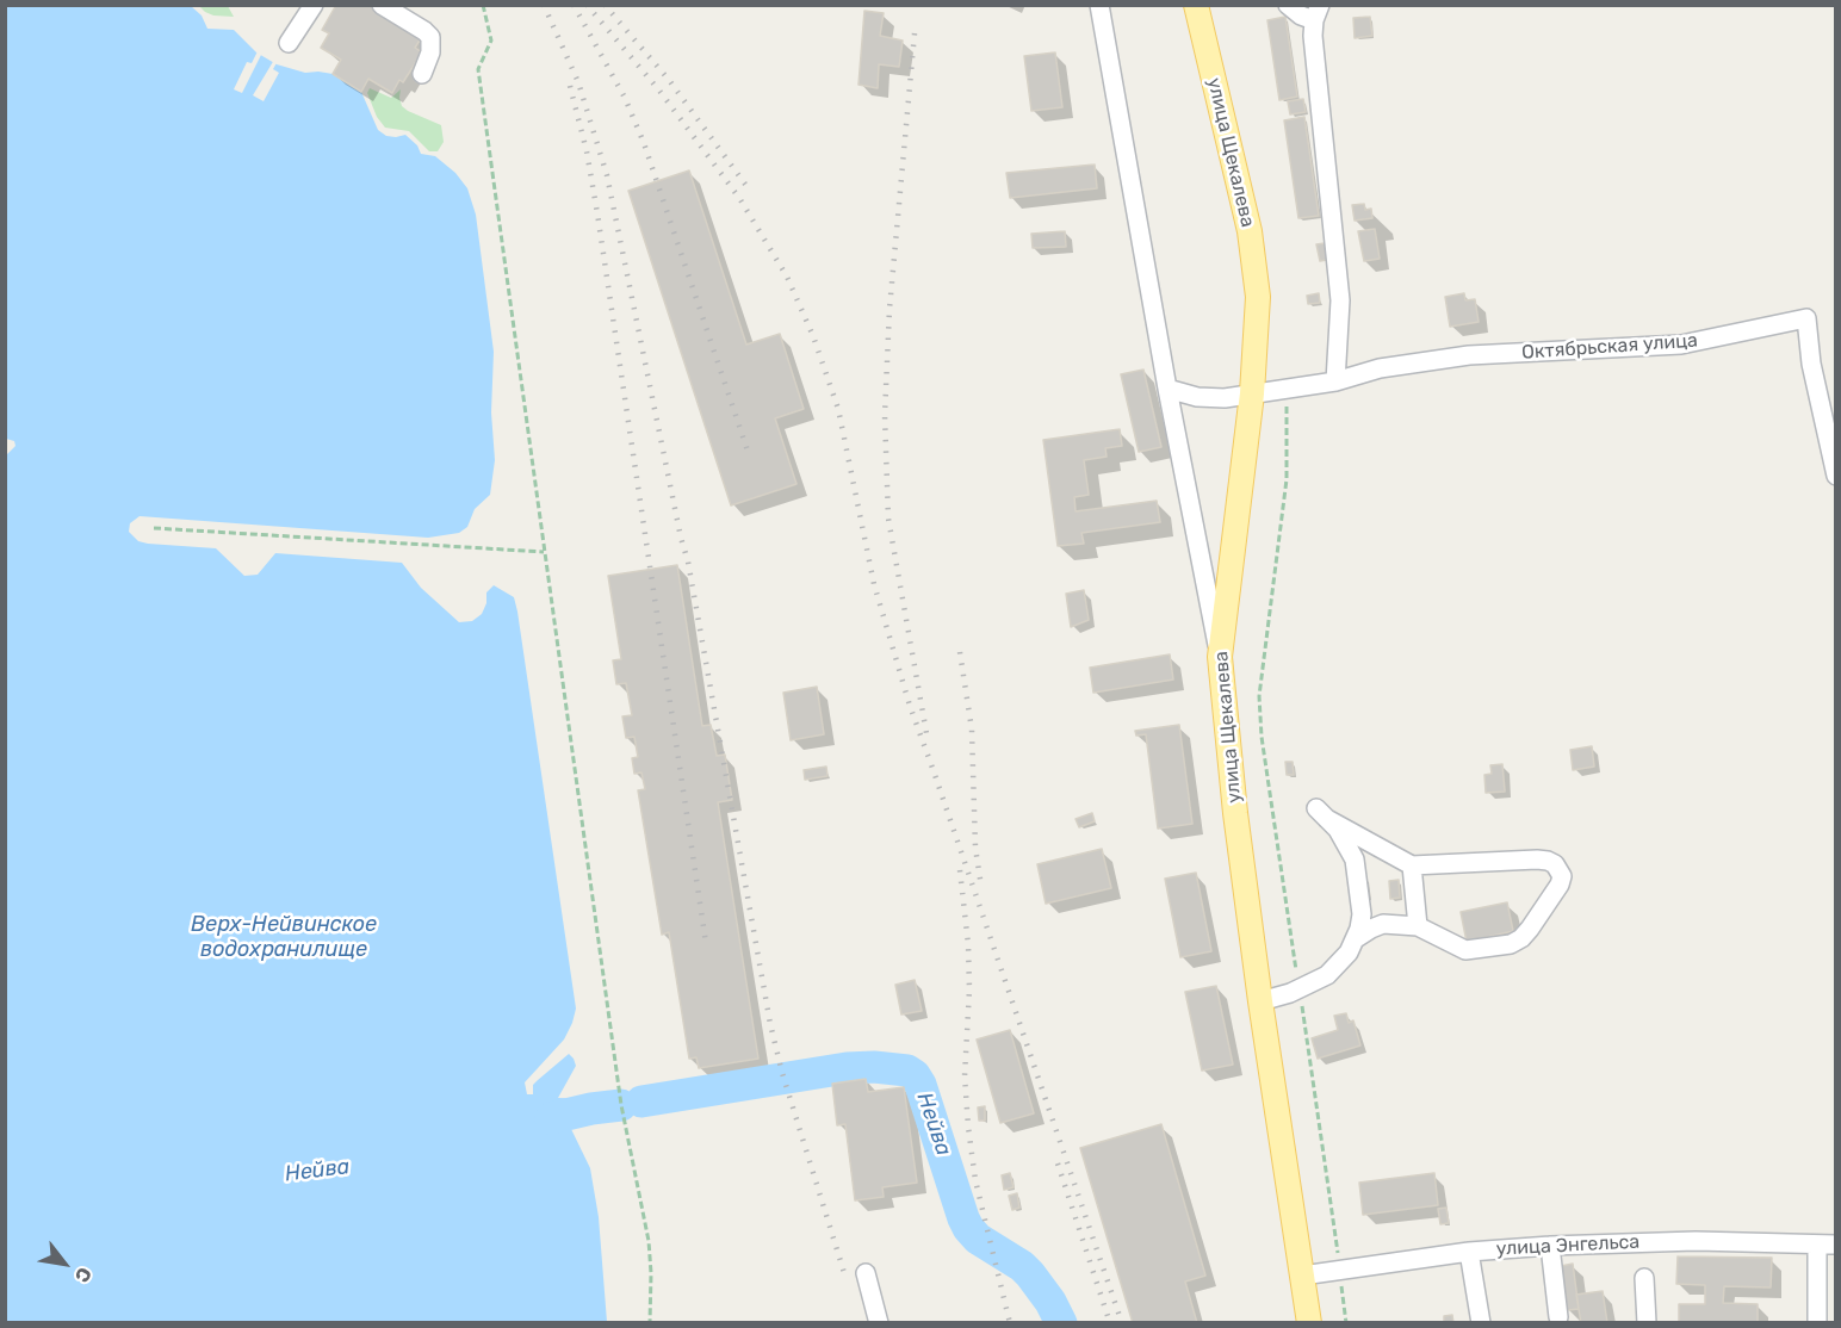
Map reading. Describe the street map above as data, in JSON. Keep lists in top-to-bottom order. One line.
{"streets":{"main road":["улица Щекалева"],"street":["Октябрьская улица","улица Энгельса"]},"crossings":[["улица Щекалева","Октябрьская улица"],["улица Щекалева","улица Энгельса"]],"water":["Верх-Нейвинское водохранилище","Нейва"],"north":"bottom right"}
